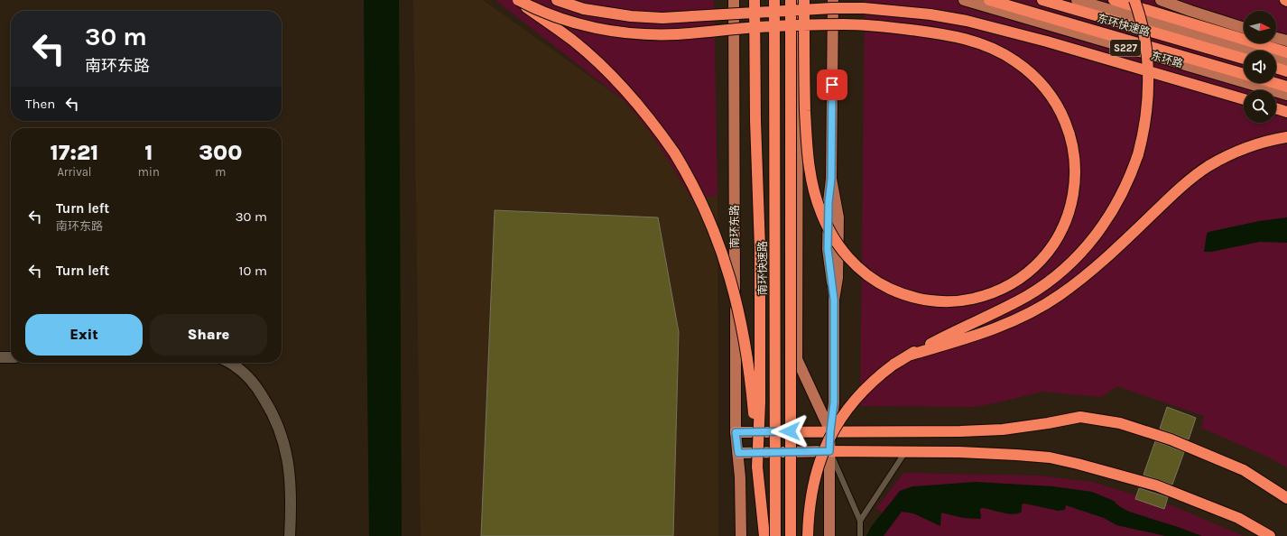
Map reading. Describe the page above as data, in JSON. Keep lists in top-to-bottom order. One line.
{"streets":{"highway":["东环快速路","南环快速路"],"main road":["S227","东环路","南环东路"]},"north":"right","page":{"turn":["30 m","南环东路"],"then":"Then","eta":["17:21","Arrival","1","min","300","m"],"list":[{"name":"Turn left","note":"南环东路","value":"30 m"},{"name":"Turn left","value":"10 m"}],"buttons":["Exit","Share"]}}
